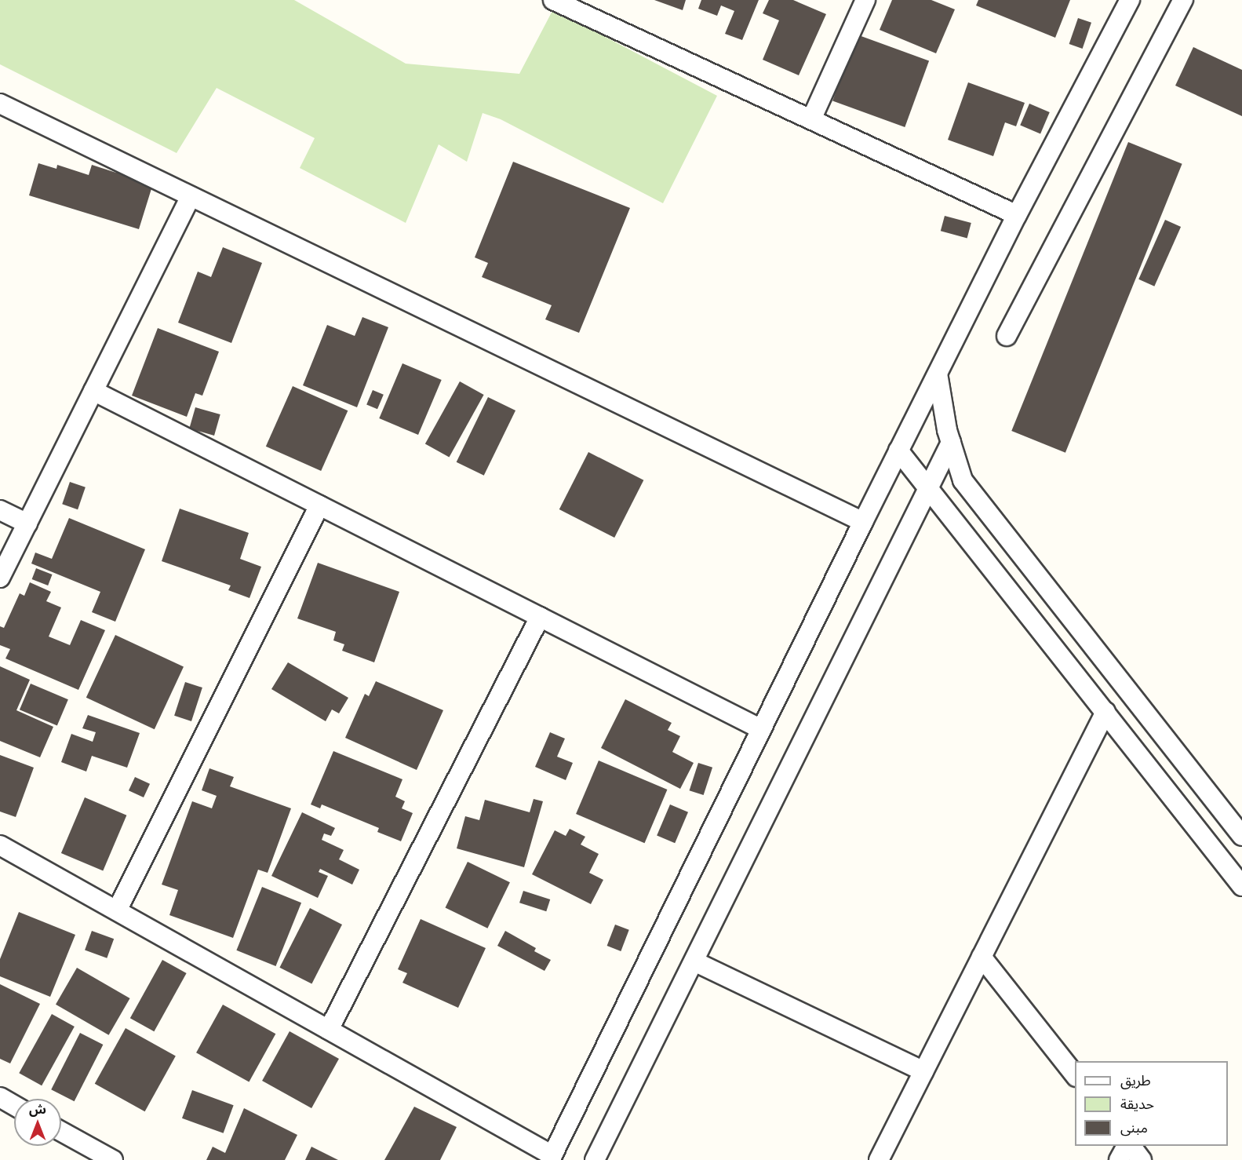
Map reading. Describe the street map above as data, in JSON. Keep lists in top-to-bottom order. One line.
{"legend":["طريق","حديقة","مبنى"],"north":"top"}
